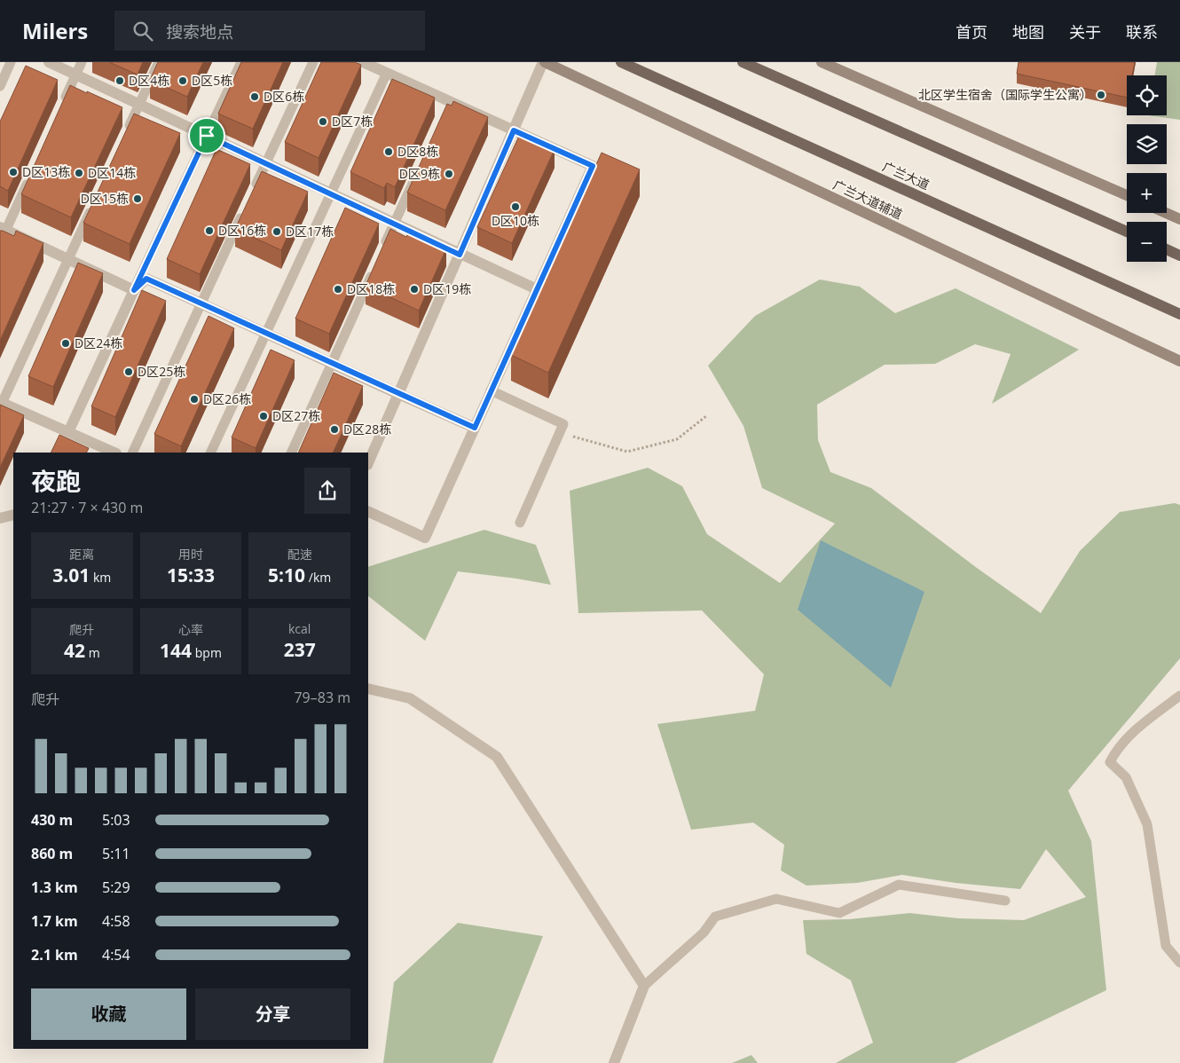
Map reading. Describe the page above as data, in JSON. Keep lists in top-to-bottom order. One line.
{"streets":{"main road":["广兰大道","广兰大道辅道"]},"places":["D区4栋","D区5栋","北区学生宿舍（国际学生公寓）","D区6栋","D区7栋","D区8栋","D区13栋","D区14栋","D区9栋","D区15栋","D区10栋","D区16栋","D区17栋","D区18栋","D区19栋","D区24栋","D区25栋","D区26栋","D区27栋","D区28栋"],"page":{"header":"Milers","search":"搜索地点","nav":["首页","地图","关于","联系"],"map_buttons":["+","−"],"heading":["夜跑","21:27 · 7 × 430 m"],"stats":[["距离","3.01 km"],["用时","15:33"],["配速","5:10 /km"],["爬升","42 m"],["心率","144 bpm"],["kcal","237"]],"chart":["爬升","79–83 m"],"list":[{"name":"430 m","note":"5:03"},{"name":"860 m","note":"5:11"},{"name":"1.3 km","note":"5:29"},{"name":"1.7 km","note":"4:58"},{"name":"2.1 km","note":"4:54"}],"buttons":["收藏","分享"]}}
